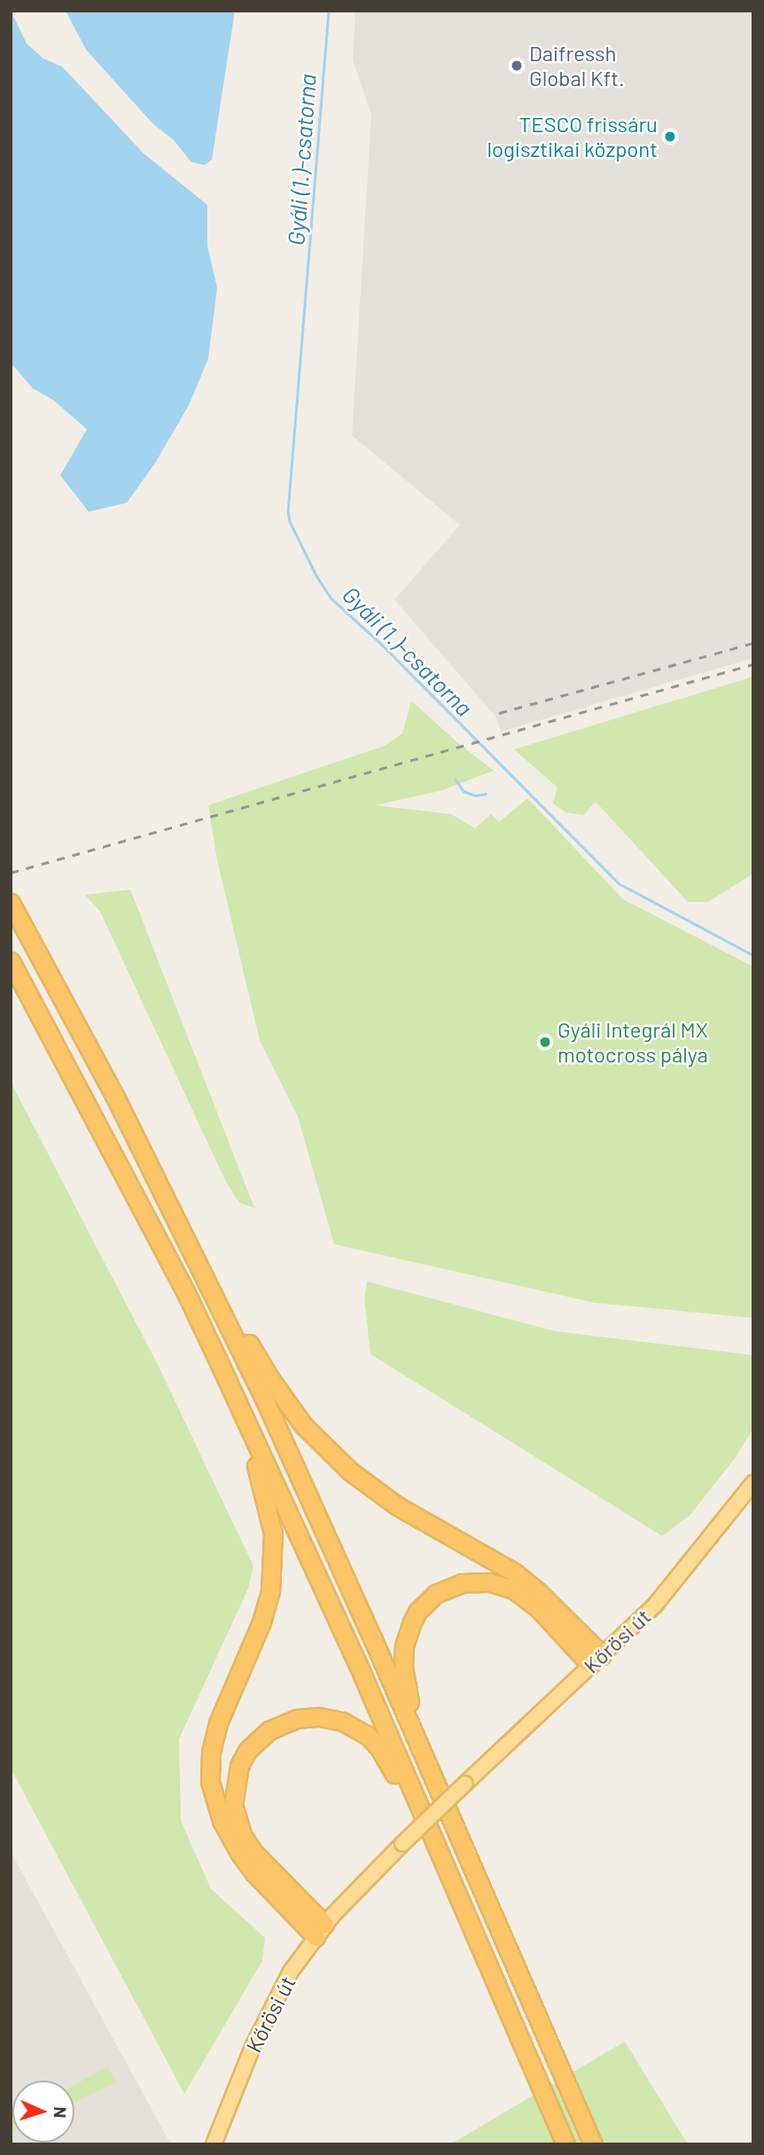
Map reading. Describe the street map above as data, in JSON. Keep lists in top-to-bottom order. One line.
{"streets":{"main road":["Kőrösi út"]},"water":["Gyáli (1.)-csatorna"],"places":["Daifressh Global Kft.","TESCO frissáru logisztikai központ","Gyáli Integrál MX motocross pálya"],"north":"right"}
